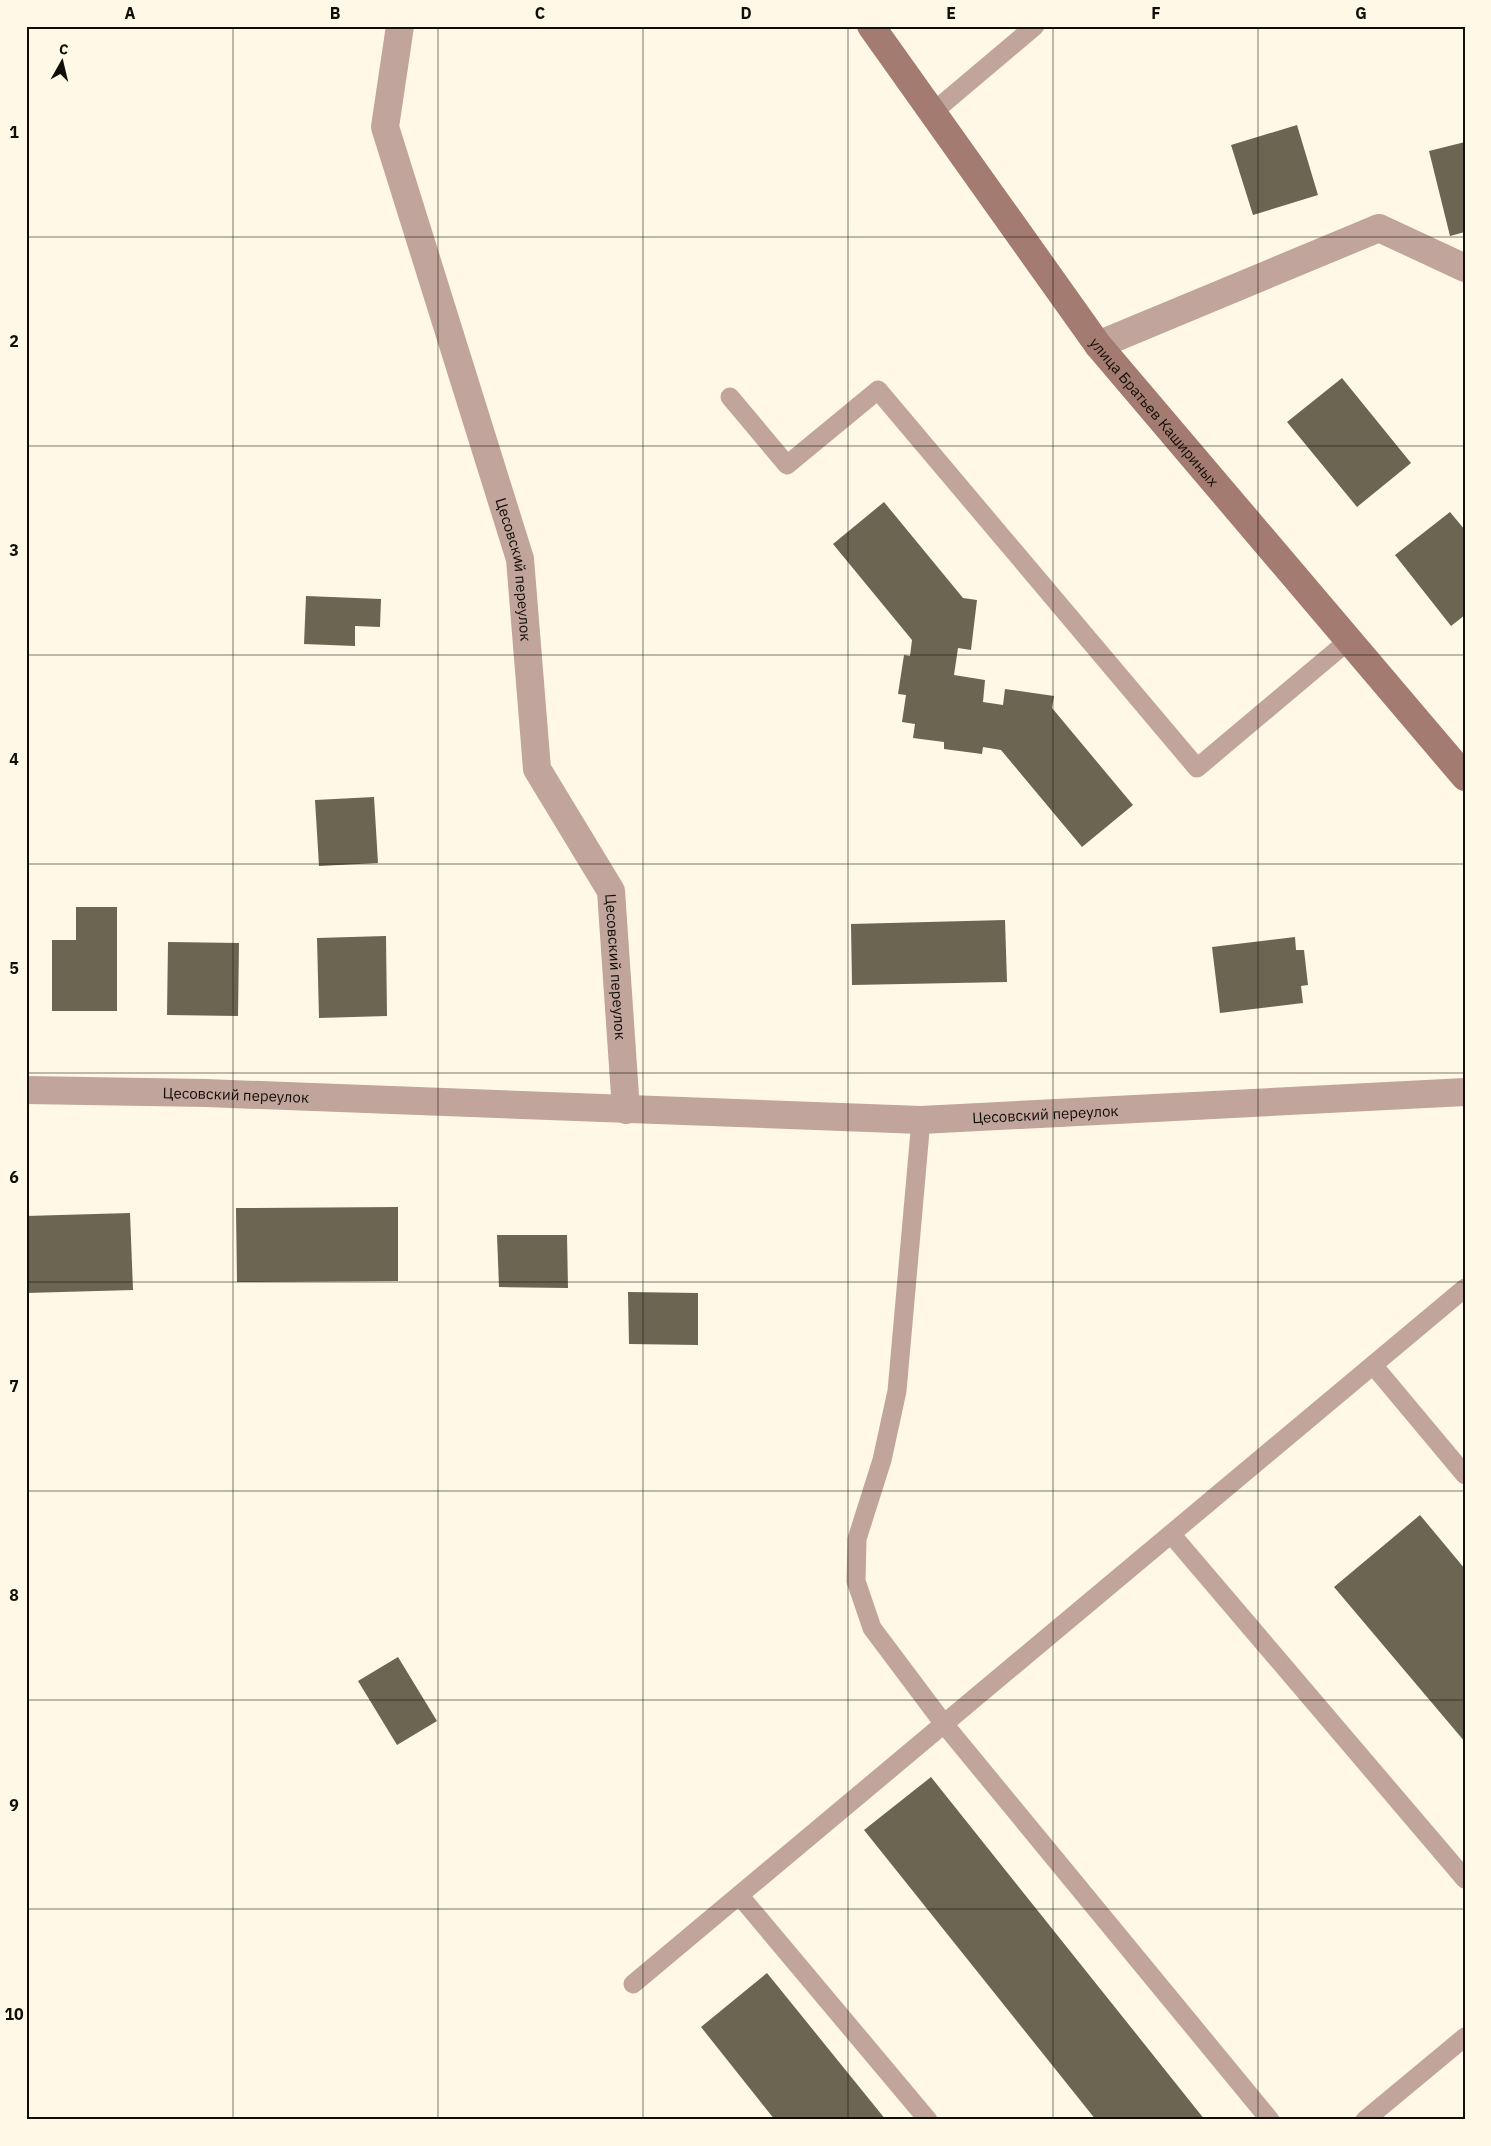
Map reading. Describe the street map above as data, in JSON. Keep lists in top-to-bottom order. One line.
{"streets":{"main road":["улица Братьев Кашириных"],"street":["Цесовский переулок"]},"north":"top","grid":{"columns":["A","B","C","D","E","F","G"],"rows":["1","2","3","4","5","6","7","8","9","10"]}}
